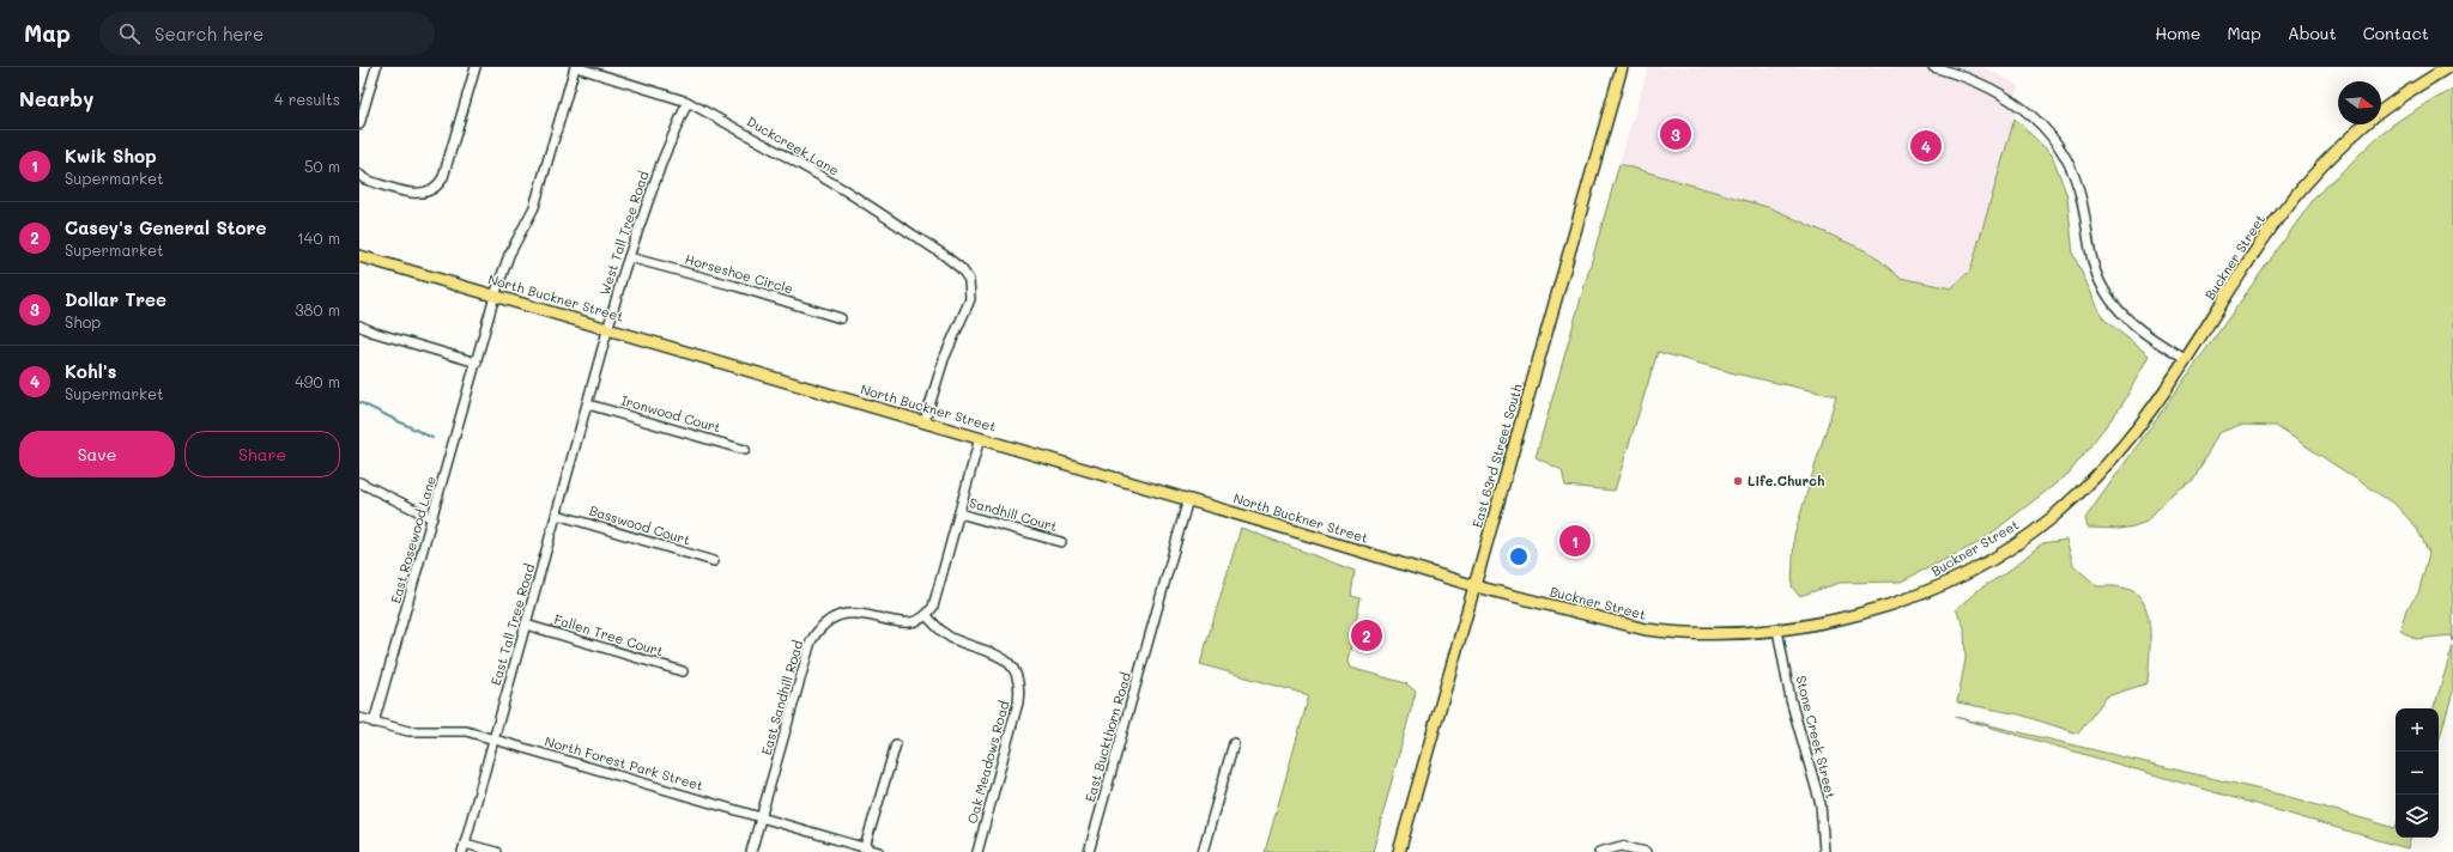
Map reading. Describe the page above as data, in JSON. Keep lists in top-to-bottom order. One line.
{"streets":{"main road":["Buckner Street","North Buckner Street","East 63rd Street South"],"street":["Duckcreek Lane","West Tall Tree Road","Horseshoe Circle","Ironwood Court","Sandhill Court","Basswood Court","East Rosewood Lane","East Tall Tree Road","Fallen Tree Court","East Sandhill Road","East Buckthorn Road","Stone Creek Street","Oak Meadows Road","North Forest Park Street"]},"crossings":[["Duckcreek Lane","West Tall Tree Road"],["Duckcreek Lane","North Buckner Street"],["Duckcreek Lane","East Rosewood Lane"],["West Tall Tree Road","Horseshoe Circle"],["West Tall Tree Road","North Buckner Street"],["West Tall Tree Road","Ironwood Court"],["West Tall Tree Road","East Tall Tree Road"],["Buckner Street","North Buckner Street"],["Buckner Street","Stone Creek Street"],["North Buckner Street","East 63rd Street South"],["North Buckner Street","East Rosewood Lane"],["North Buckner Street","East Buckthorn Road"],["Ironwood Court","East Tall Tree Road"],["Basswood Court","East Tall Tree Road"],["East Rosewood Lane","North Forest Park Street"],["East Tall Tree Road","Fallen Tree Court"],["East Tall Tree Road","North Forest Park Street"],["East Sandhill Road","Oak Meadows Road"],["East Sandhill Road","North Forest Park Street"]],"places":["Life.Church"],"north":"right","page":{"header":"Map","search":"Search here","nav":["Home","Map","About","Contact"],"heading":["Nearby","4 results"],"pins":["3","4","1","2"],"list":[{"mark":"1","name":"Kwik Shop","note":"Supermarket","value":"50 m"},{"mark":"2","name":"Casey's General Store","note":"Supermarket","value":"140 m"},{"mark":"3","name":"Dollar Tree","note":"Shop","value":"380 m"},{"mark":"4","name":"Kohl's","note":"Supermarket","value":"490 m"}],"buttons":["Save","Share"],"map_buttons":["+","−"]}}
